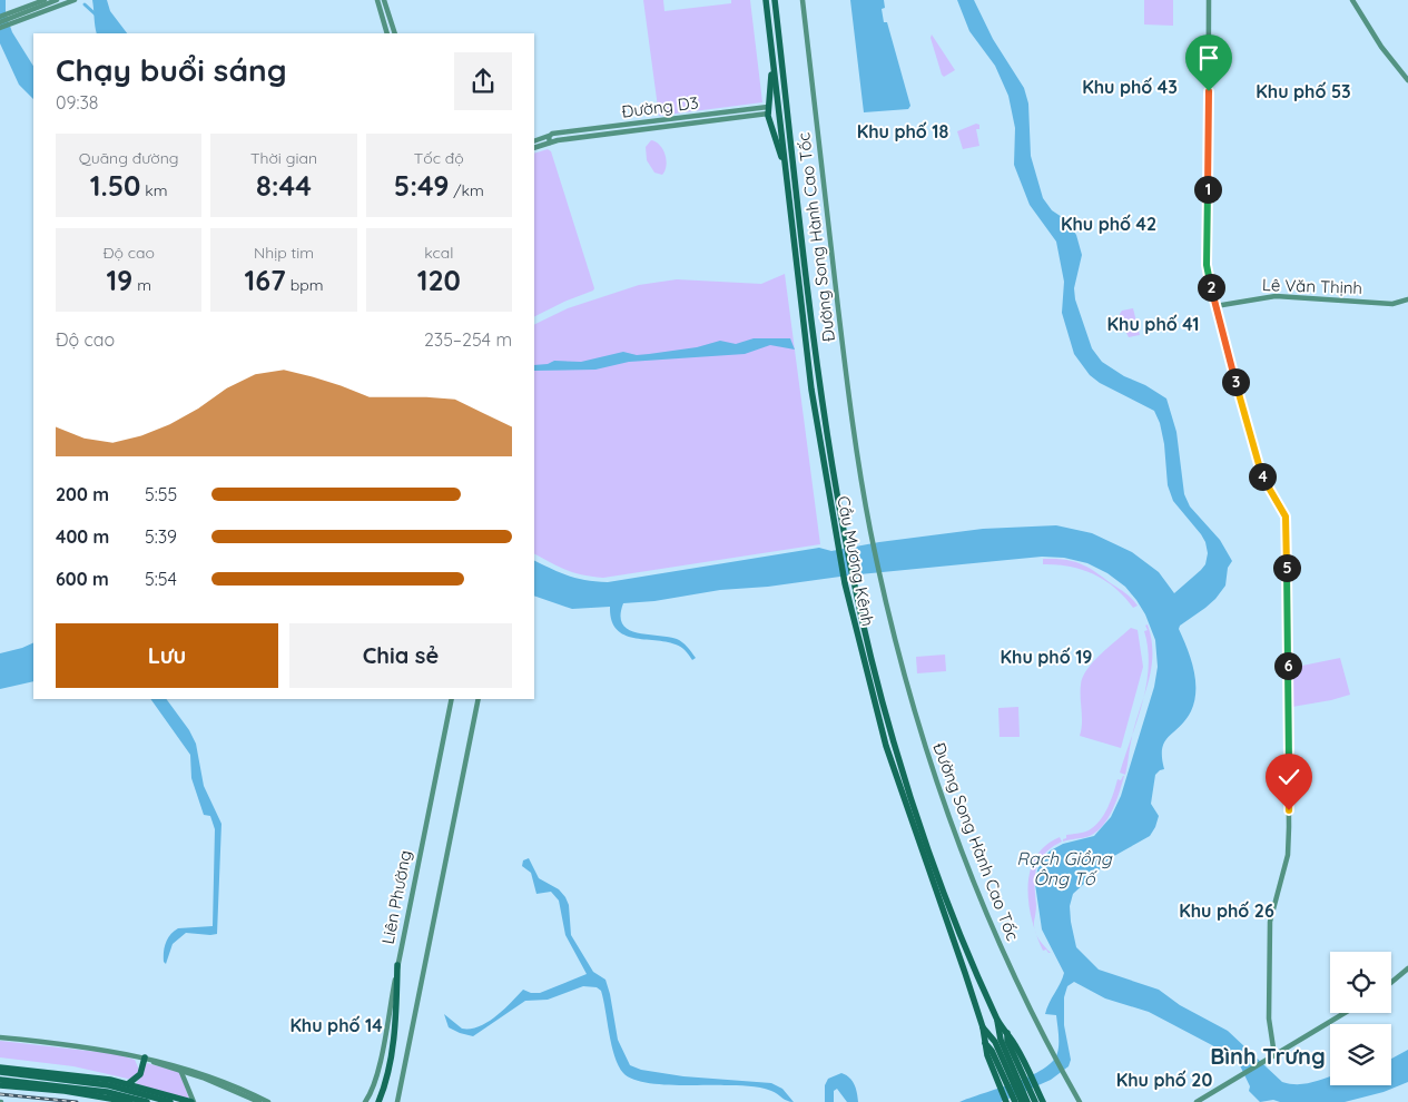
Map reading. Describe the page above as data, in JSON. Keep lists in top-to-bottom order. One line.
{"streets":{"highway":["Cầu Mương Kênh"],"main road":["Đường D3","Đường Song Hành Cao Tốc","Lê Văn Thịnh","Liên Phường"]},"crossings":[["Đường Song Hành Cao Tốc","Cầu Mương Kênh"]],"districts":["Khu phố 43","Khu phố 53","Khu phố 18","Khu phố 42","Khu phố 41","Khu phố 19","Khu phố 26","Khu phố 14","Bình Trưng","Khu phố 20"],"water":["Rạch Giồng Ông Tố"],"page":{"heading":["Chạy buổi sáng","09:38"],"stats":[["Quãng đường","1.50 km"],["Thời gian","8:44"],["Tốc độ","5:49 /km"],["Độ cao","19 m"],["Nhịp tim","167 bpm"],["kcal","120"]],"pins":["1","2","3","4","5","6"],"chart":["Độ cao","235–254 m"],"list":[{"name":"200 m","note":"5:55"},{"name":"400 m","note":"5:39"},{"name":"600 m","note":"5:54"}],"buttons":["Lưu","Chia sẻ"]}}
